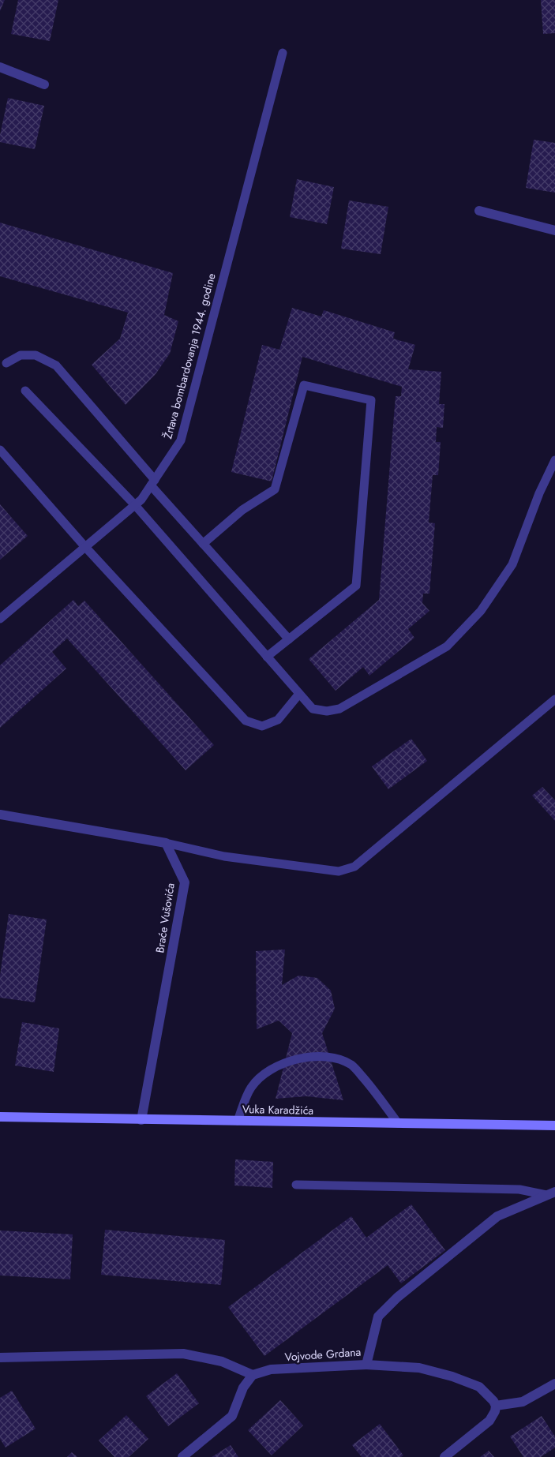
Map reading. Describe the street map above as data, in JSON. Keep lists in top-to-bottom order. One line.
{"streets":{"street":["Braće Vušovića","Vuka Karadžića","Vojvode Grdana"],"lane":["Žrtava bombardovanja 1944. godine"]},"crossings":[["Braće Vušovića","Vuka Karadžića"]]}
